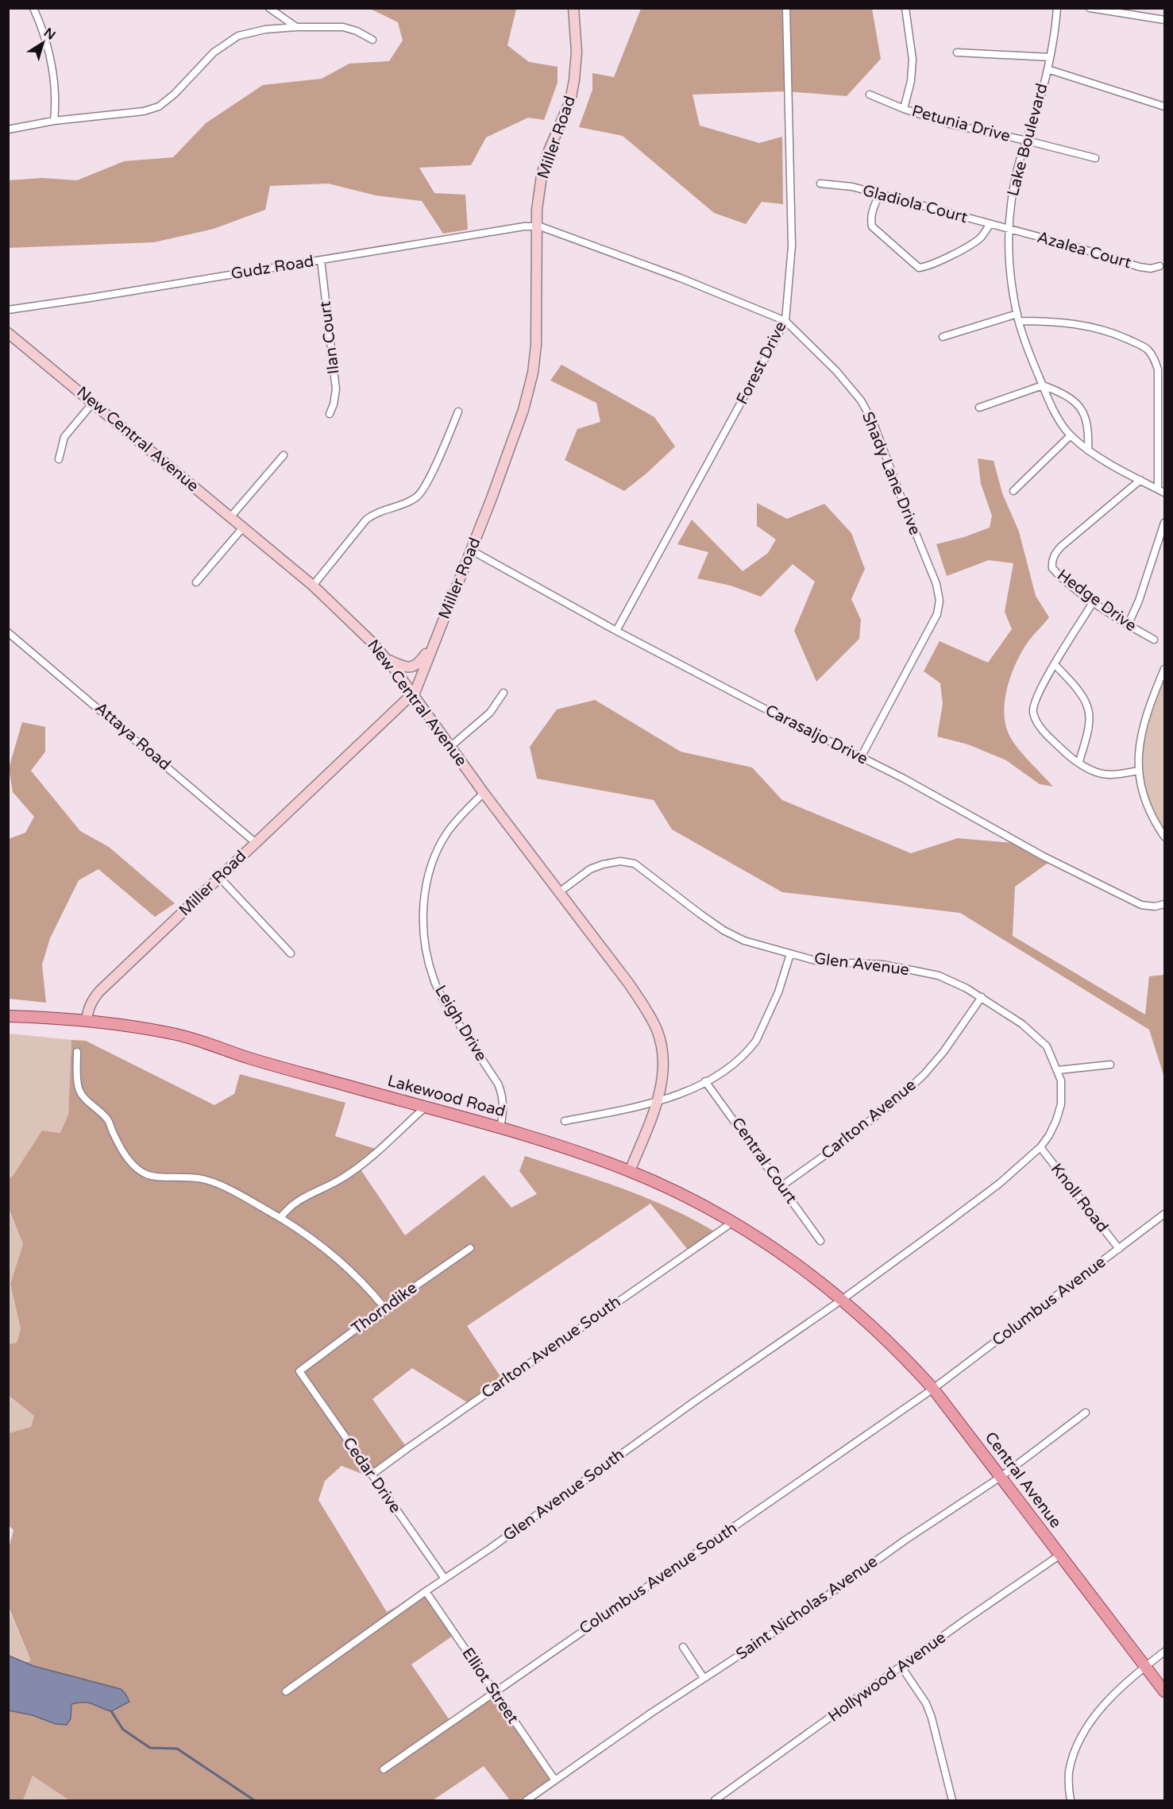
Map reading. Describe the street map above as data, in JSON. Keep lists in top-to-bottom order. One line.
{"streets":{"main road":["Lakewood Road","Central Avenue"],"street":["Petunia Drive","Miller Road","Lake Boulevard","Gladiola Court","Azalea Court","Gudz Road","Ilan Court","Forest Drive","New Central Avenue","Shady Lane Drive","Hedge Drive","Carasaljo Drive","Attaya Road","Glen Avenue","Leigh Drive","Carlton Avenue","Central Court","Knoll Road","Columbus Avenue","Thorndike","Carlton Avenue South","Cedar Drive","Glen Avenue South","Columbus Avenue South","Saint Nicholas Avenue","Hollywood Avenue","Elliot Street"]},"crossings":[["Petunia Drive","Lake Boulevard"],["Miller Road","Gudz Road"],["Miller Road","New Central Avenue"],["Miller Road","Shady Lane Drive"],["Miller Road","Carasaljo Drive"],["Miller Road","Attaya Road"],["Miller Road","Lakewood Road"],["Lake Boulevard","Gladiola Court"],["Lake Boulevard","Azalea Court"],["Lake Boulevard","Hedge Drive"],["Gladiola Court","Azalea Court"],["Gudz Road","Ilan Court"],["Gudz Road","Shady Lane Drive"],["Forest Drive","Shady Lane Drive"],["Forest Drive","Carasaljo Drive"],["New Central Avenue","Glen Avenue"],["New Central Avenue","Leigh Drive"],["New Central Avenue","Lakewood Road"],["Shady Lane Drive","Carasaljo Drive"],["Glen Avenue","Lakewood Road"],["Glen Avenue","Carlton Avenue"],["Glen Avenue","Knoll Road"],["Glen Avenue","Central Avenue"],["Glen Avenue","Glen Avenue South"],["Leigh Drive","Lakewood Road"],["Lakewood Road","Carlton Avenue South"],["Lakewood Road","Central Avenue"],["Lakewood Road","Glen Avenue South"],["Carlton Avenue","Central Court"],["Knoll Road","Columbus Avenue"],["Columbus Avenue","Central Avenue"],["Columbus Avenue","Columbus Avenue South"],["Thorndike","Cedar Drive"],["Carlton Avenue South","Cedar Drive"],["Cedar Drive","Glen Avenue South"],["Central Avenue","Glen Avenue South"],["Central Avenue","Columbus Avenue South"],["Central Avenue","Saint Nicholas Avenue"],["Central Avenue","Hollywood Avenue"],["Glen Avenue South","Elliot Street"],["Columbus Avenue South","Elliot Street"],["Saint Nicholas Avenue","Elliot Street"]],"north":"top right"}
